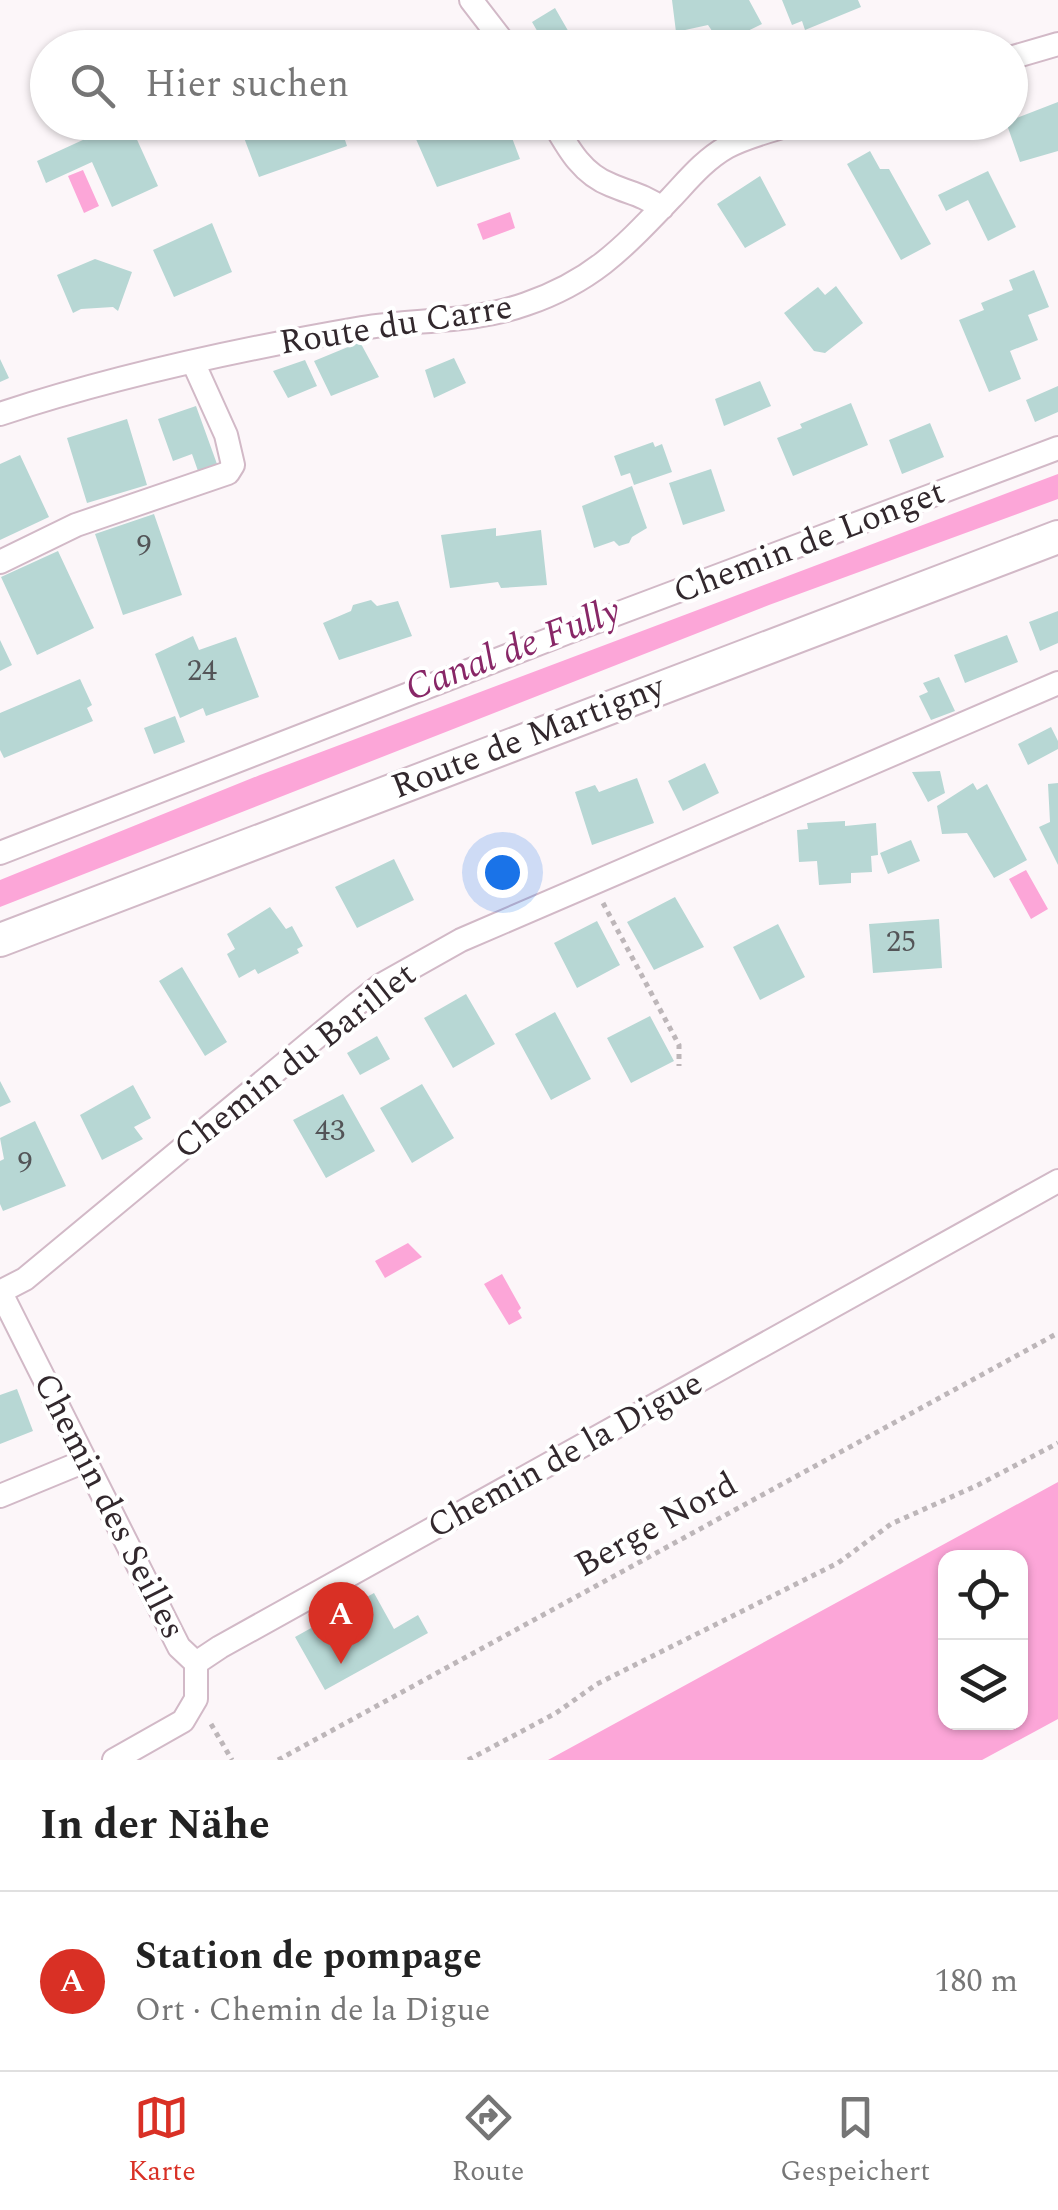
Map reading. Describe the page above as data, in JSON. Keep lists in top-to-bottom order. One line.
{"streets":{"main road":["Route de Martigny"],"street":["Route du Carre","Chemin de Longet","Chemin du Barillet","Chemin de la Digue","Chemin des Seilles"],"path":["Berge Nord"]},"crossings":[["Chemin du Barillet","Chemin des Seilles"],["Chemin de la Digue","Chemin des Seilles"]],"water":["Canal de Fully"],"house_numbers":["9","24","25","43","9"],"page":{"search":"Hier suchen","pins":"A","heading":"In der Nähe","list":[{"mark":"A","name":"Station de pompage","note":"Ort · Chemin de la Digue","value":"180 m"}],"nav":["Karte","Route","Gespeichert"]}}
